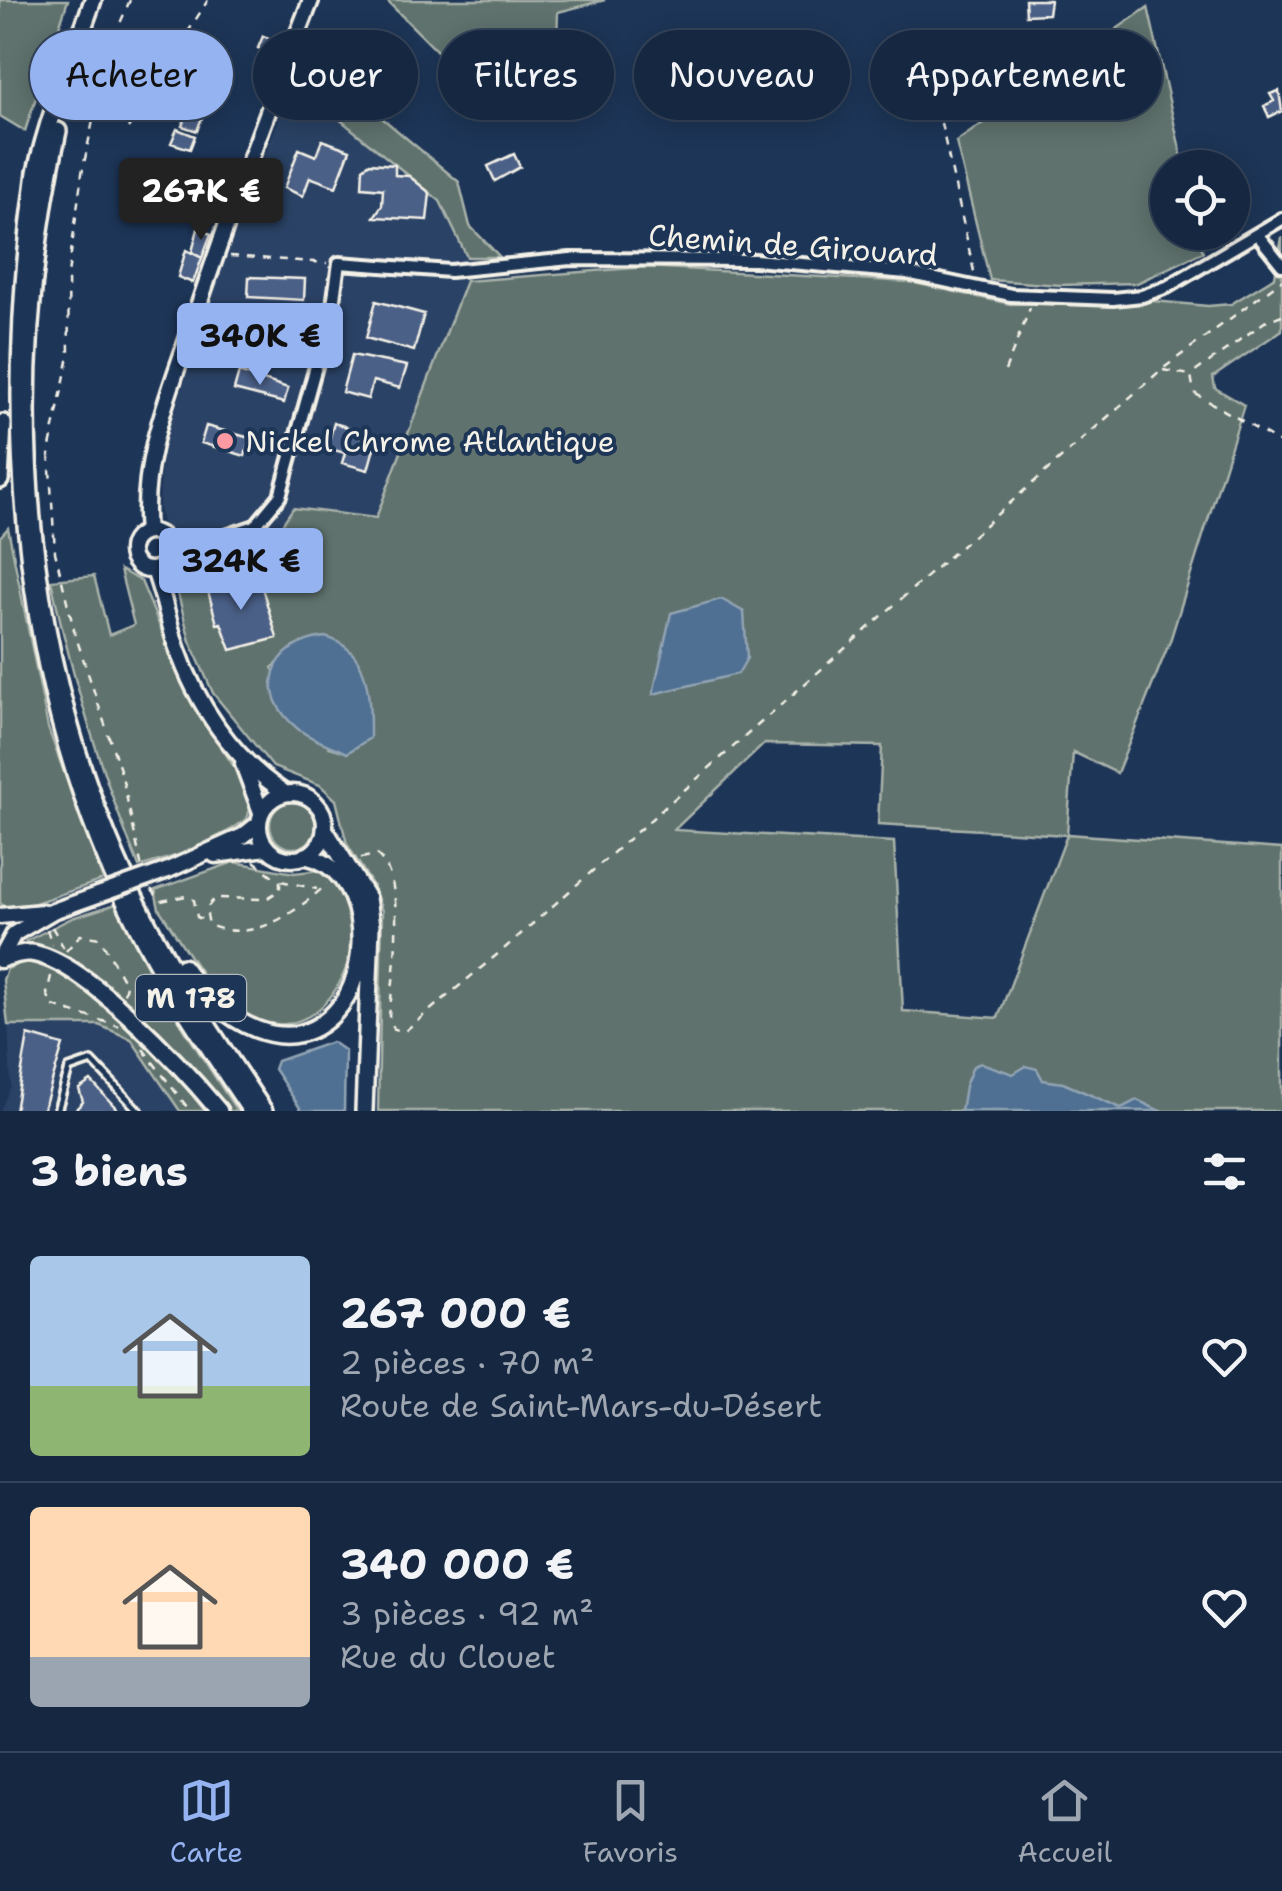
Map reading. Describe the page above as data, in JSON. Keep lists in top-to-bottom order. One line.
{"streets":{"main road":["M 178"],"street":["Chemin de Girouard"]},"places":["Nickel Chrome Atlantique"],"page":{"chip":["Acheter","Louer","Filtres","Nouveau","Appartement"],"price":["267K €","340K €","324K €"],"heading":"3 biens","list":[{"name":"267 000 €","note":"2 pièces · 70 m² · Route de Saint-Mars-du-Désert"},{"name":"340 000 €","note":"3 pièces · 92 m² · Rue du Clouet"}],"tabs":["Carte","Favoris","Accueil"]}}
